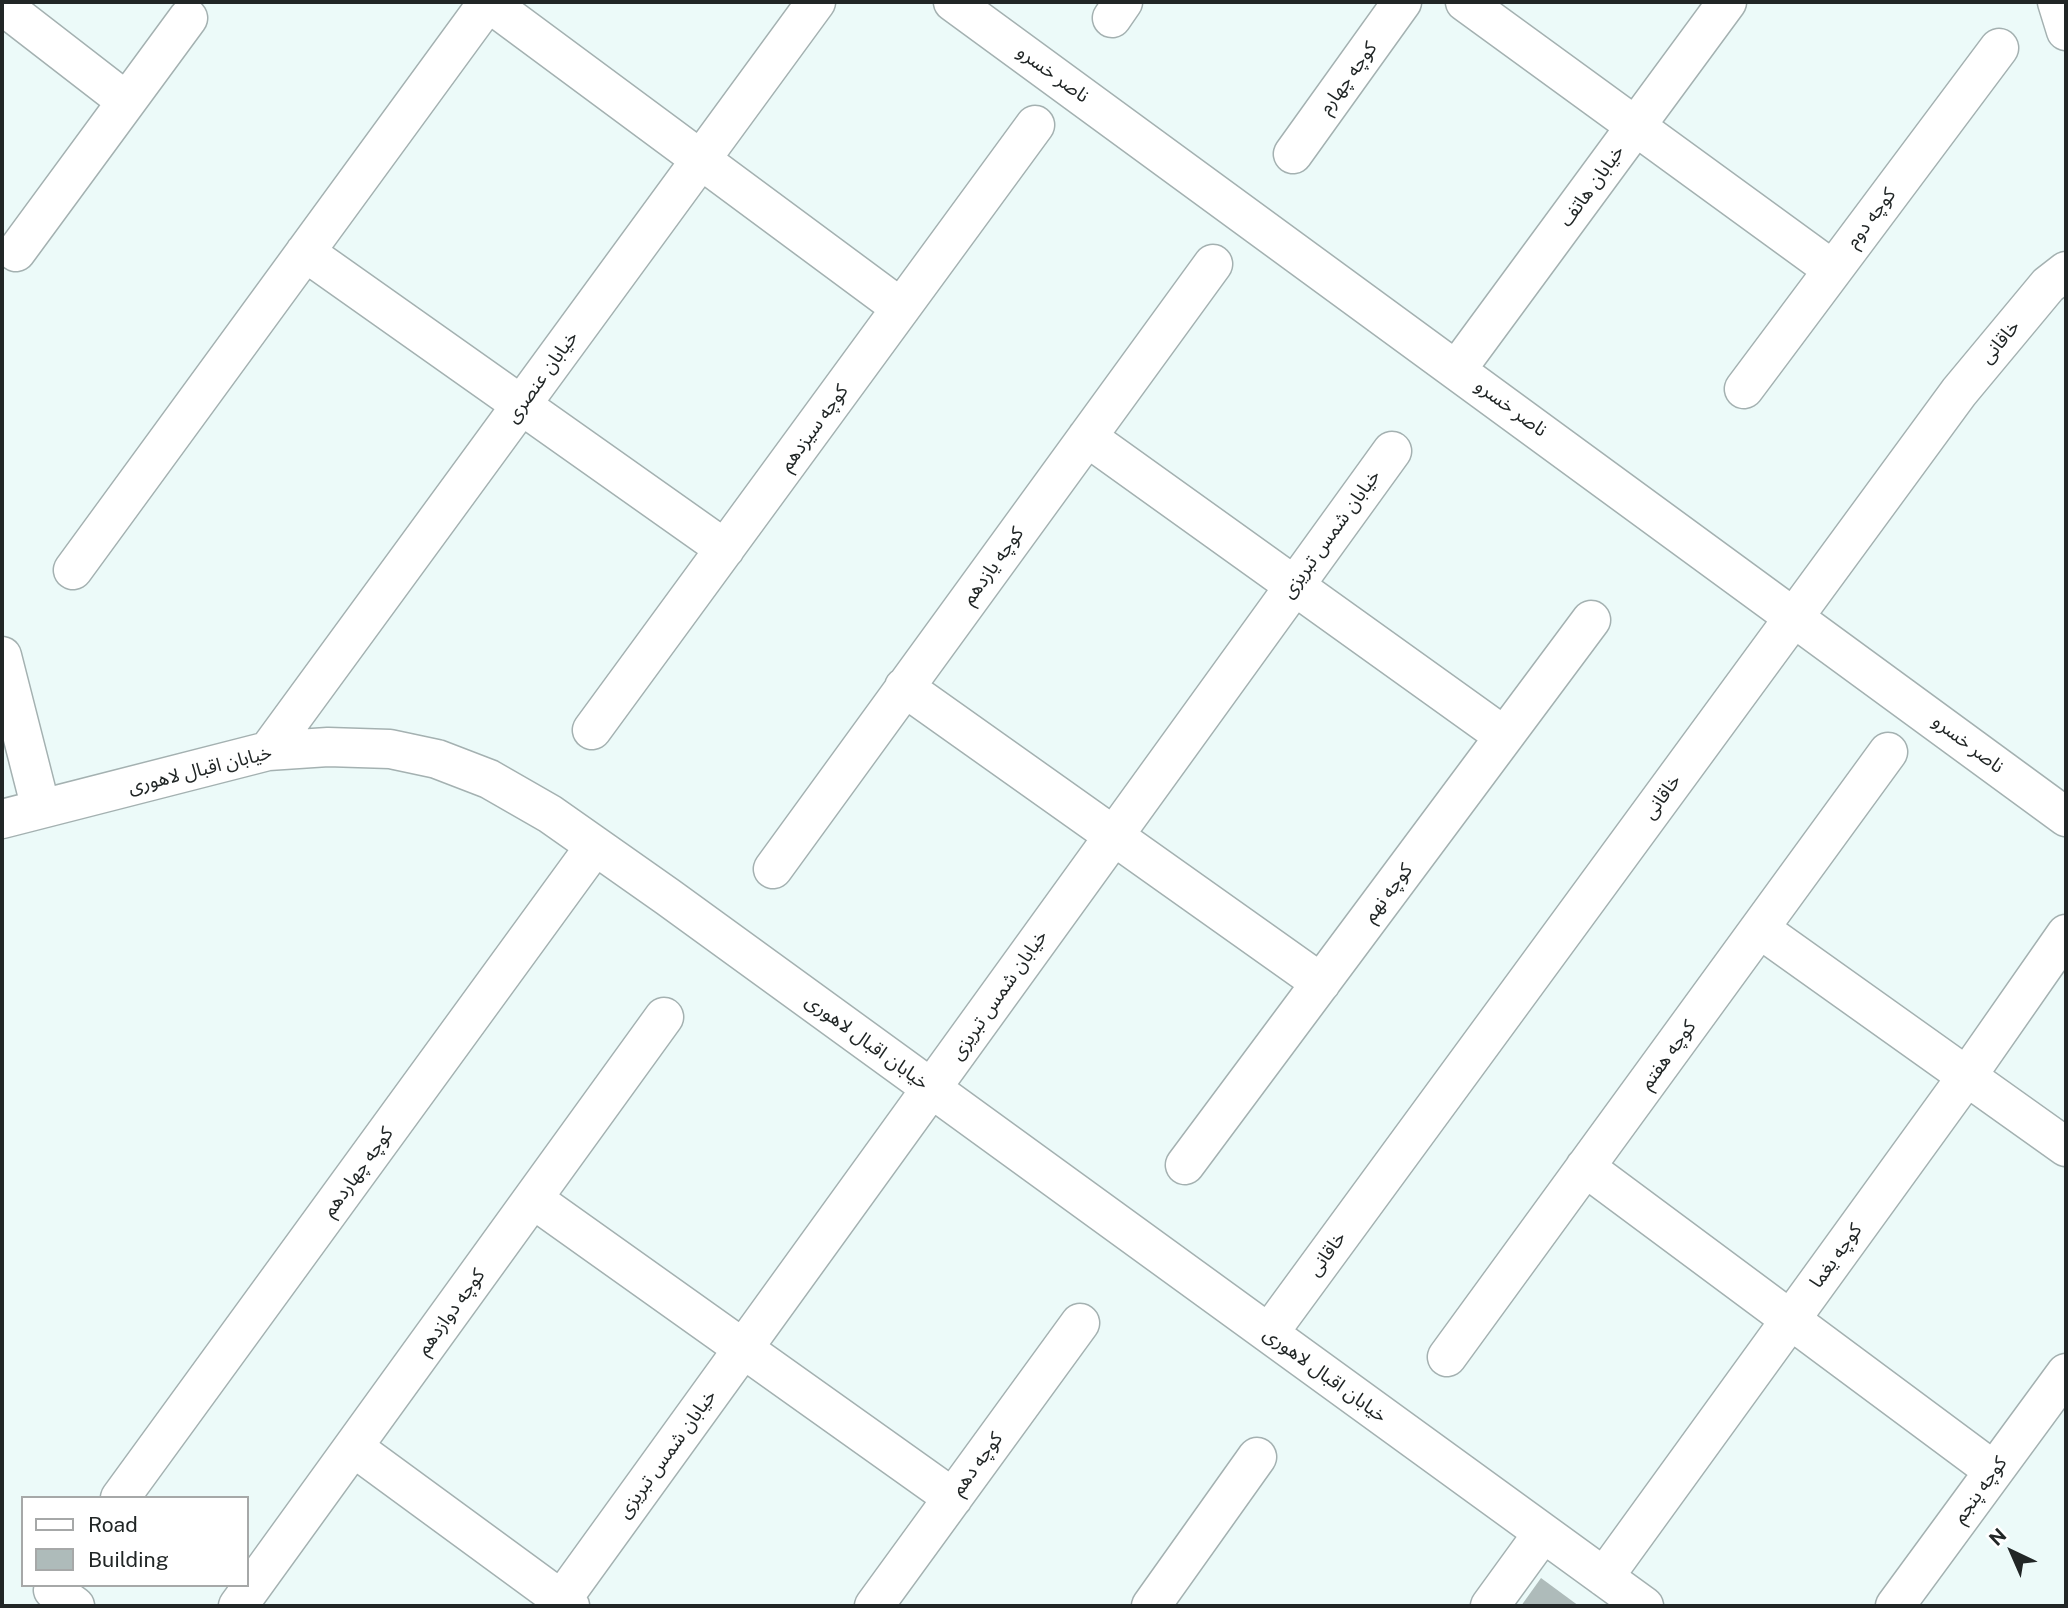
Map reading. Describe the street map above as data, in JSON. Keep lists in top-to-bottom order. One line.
{"streets":{"street":["ناصر خسرو","کوچه چهارم","خیابان هاتف","کوچه دوم","خاقانی","خیابان عنصری","کوچه سیزدهم","خیابان شمس تبریزی","کوچه یازدهم","خیابان اقبال لاهوری","کوچه نهم","کوچه هفتم","کوچه چهاردهم","کوچه یغما","کوچه دوازدهم","کوچه دهم","کوچه پنجم"]},"crossings":[["ناصر خسرو","خیابان هاتف"],["ناصر خسرو","خاقانی"],["خاقانی","خیابان اقبال لاهوری"],["خیابان عنصری","خیابان اقبال لاهوری"],["خیابان شمس تبریزی","خیابان اقبال لاهوری"],["خیابان اقبال لاهوری","کوچه چهاردهم"],["خیابان اقبال لاهوری","کوچه یغما"]],"legend":["Road","Building"],"north":"top left"}
